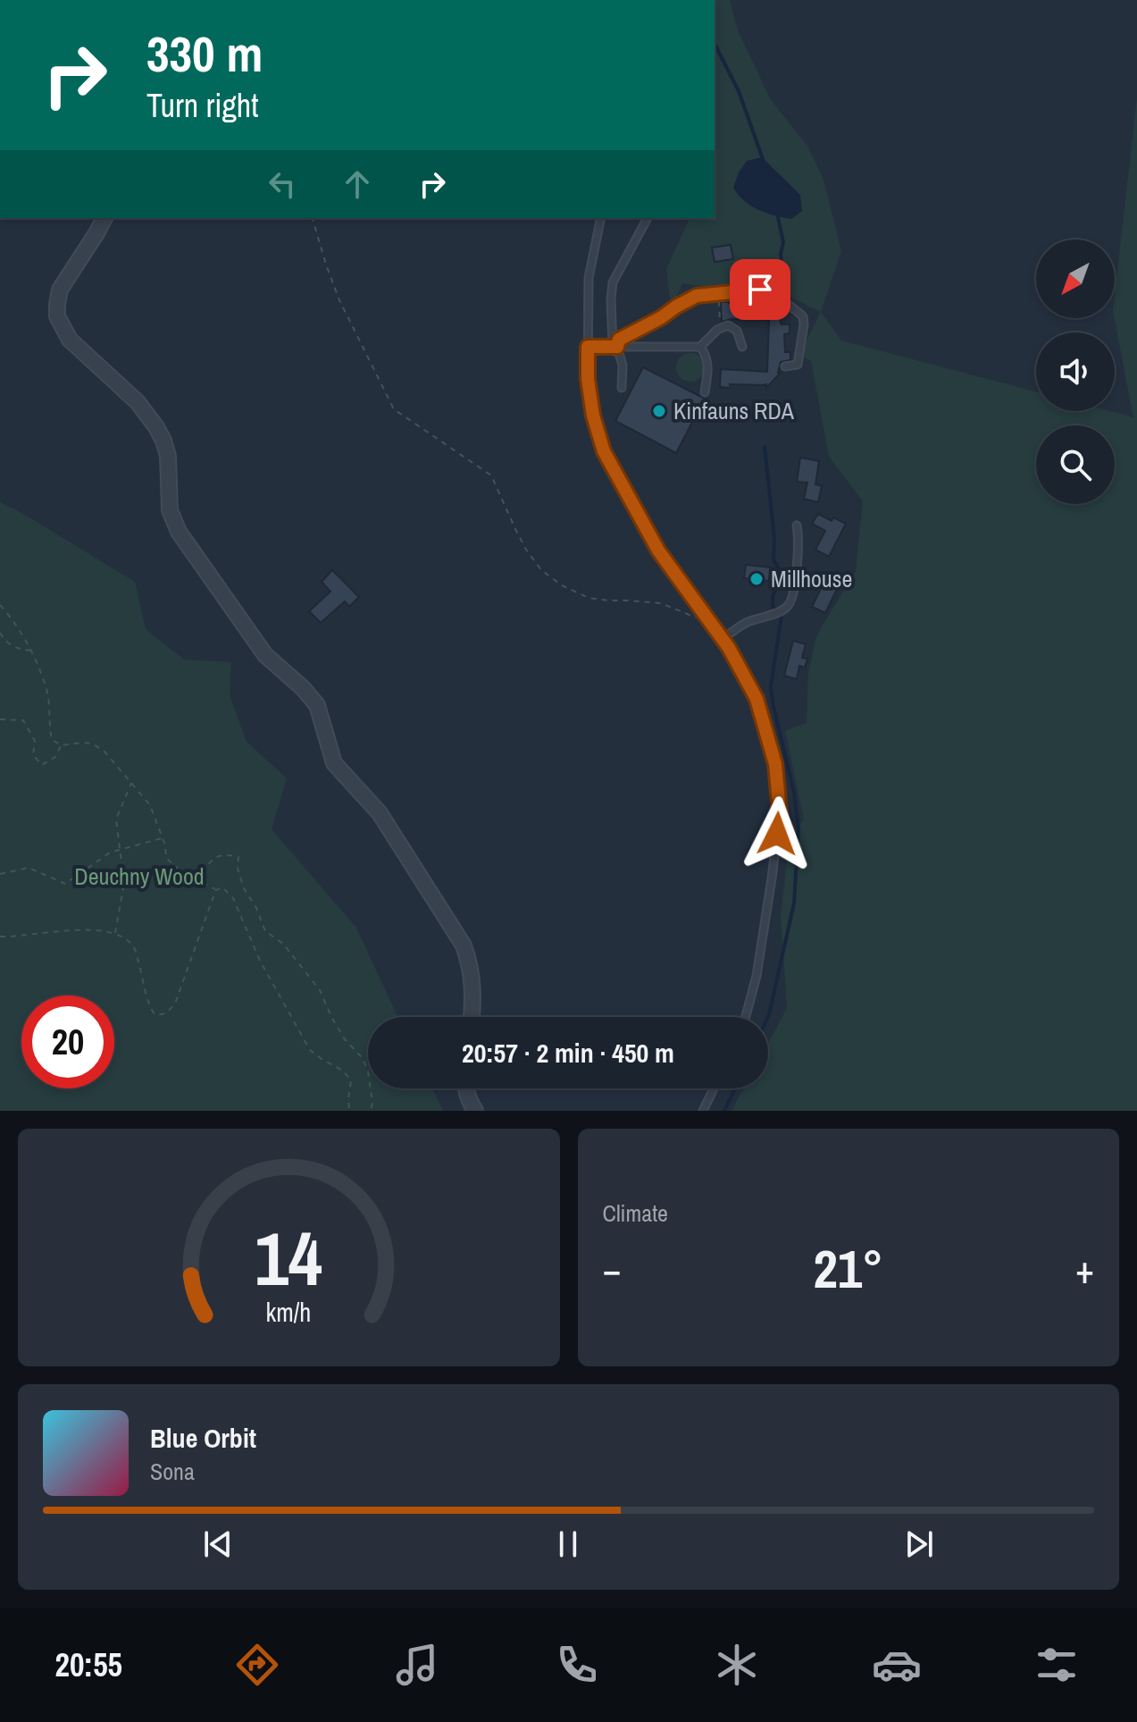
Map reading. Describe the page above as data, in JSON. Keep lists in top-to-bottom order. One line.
{"parks":["Deuchny Wood"],"places":["Kinfauns RDA","Millhouse"],"north":"bottom left","page":{"turn":["330 m","Turn right"],"limit":"20","trip":"20:57 · 2 min · 450 m","tile":"Climate","heat":["−","21°","+"],"song":["Blue Orbit","Sona"],"tabs":"20:55","gauge":["14","km/h"]}}
